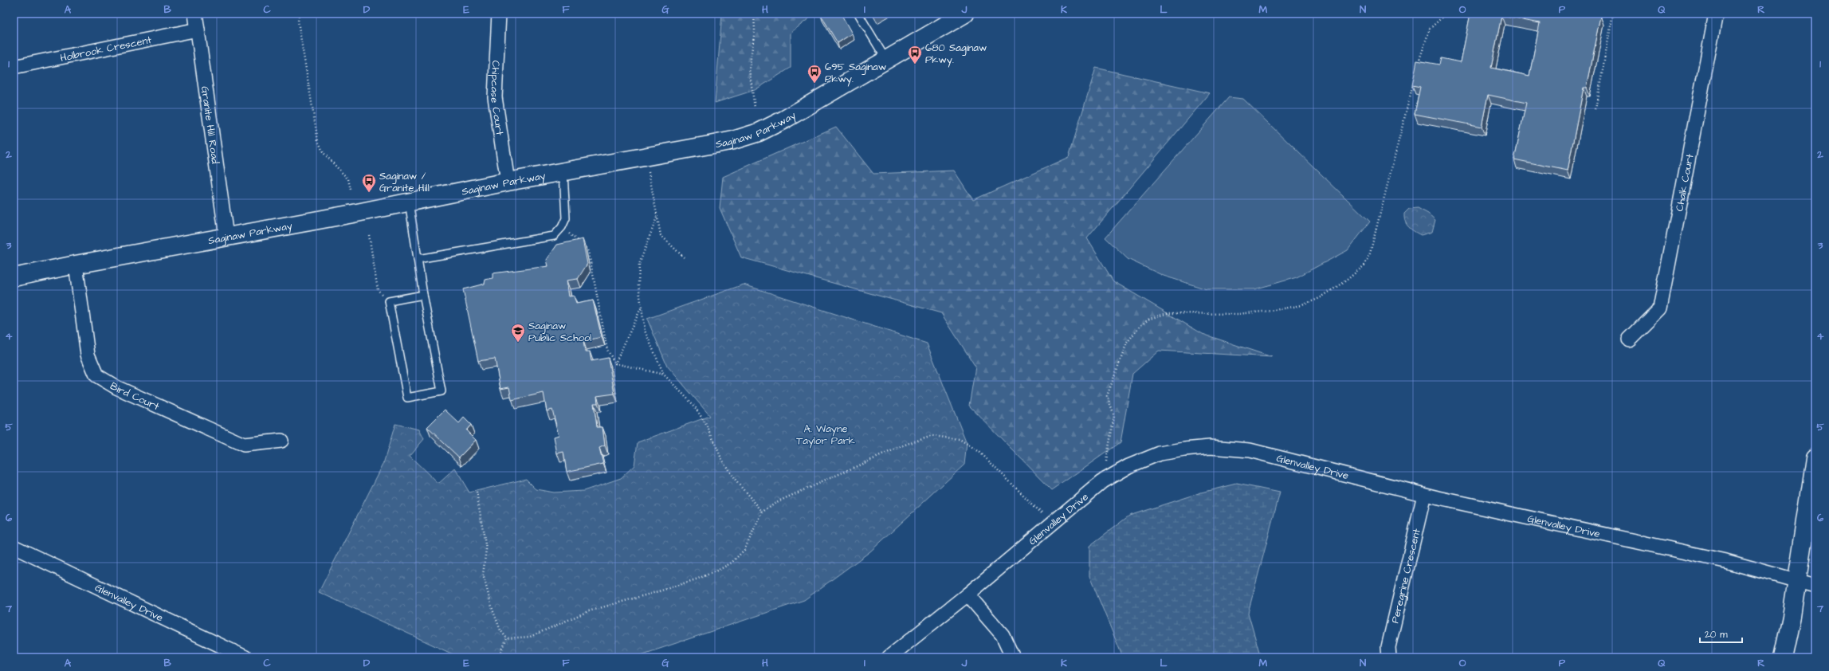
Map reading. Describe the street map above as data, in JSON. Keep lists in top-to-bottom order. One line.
{"streets":{"street":["Holbrook Crescent","Chipcase Court","Granite Hill Road","Saginaw Parkway","Chalk Court","Bird Court","Glenvalley Drive","Peregrine Crescent"]},"crossings":[["Holbrook Crescent","Granite Hill Road"],["Chipcase Court","Saginaw Parkway"],["Granite Hill Road","Saginaw Parkway"],["Saginaw Parkway","Bird Court"],["Glenvalley Drive","Peregrine Crescent"]],"parks":["A. Wayne Taylor Park"],"places":{"bus stop":["680 Saginaw Pkwy.","695 Saginaw Pkwy.","Saginaw / Granite Hill"],"school or university":["Saginaw Public School"]},"scale_bar":"20 m","grid":{"columns":["A","B","C","D","E","F","G","H","I","J","K","L","M","N","O","P","Q","R"],"rows":["1","2","3","4","5","6","7"]}}
